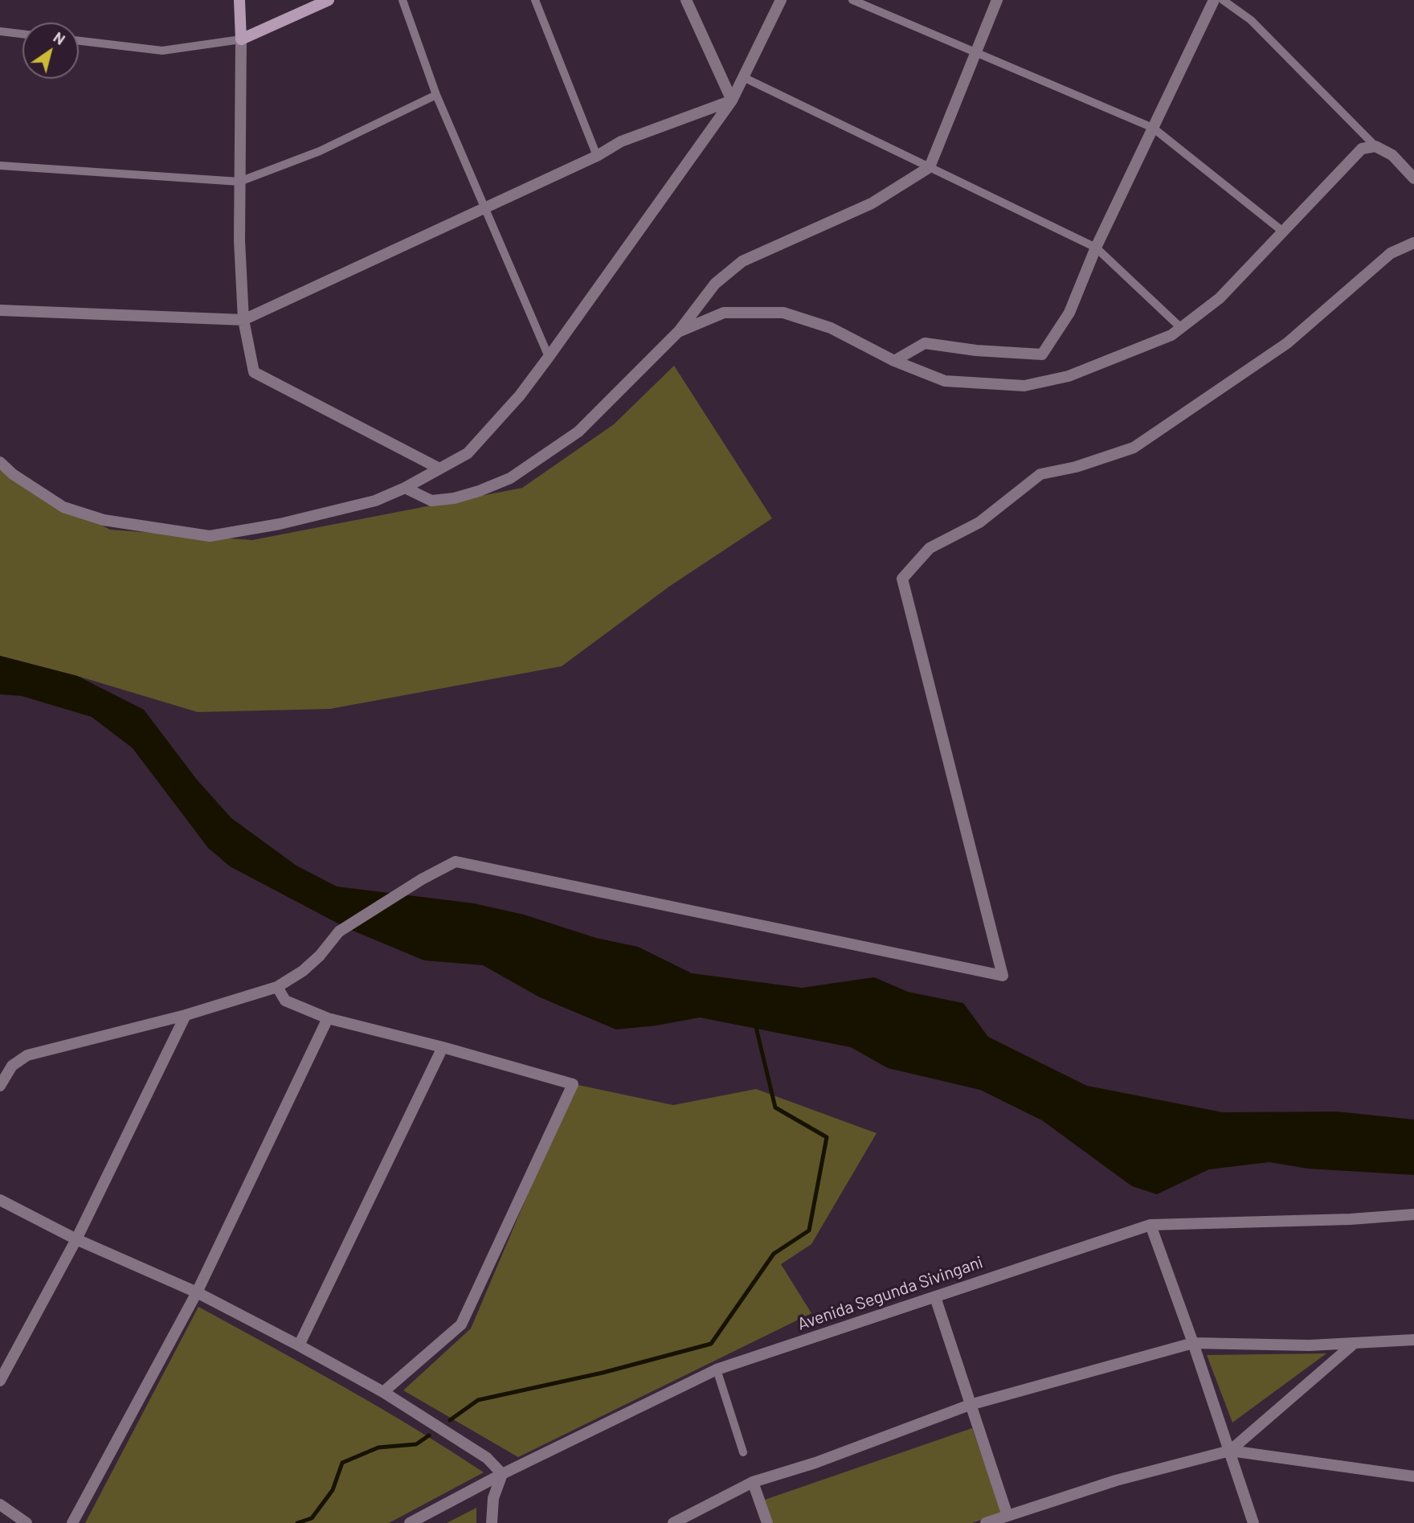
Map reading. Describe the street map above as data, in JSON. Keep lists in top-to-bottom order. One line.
{"streets":{"street":["Avenida Segunda Sivingani"]},"north":"top right"}
